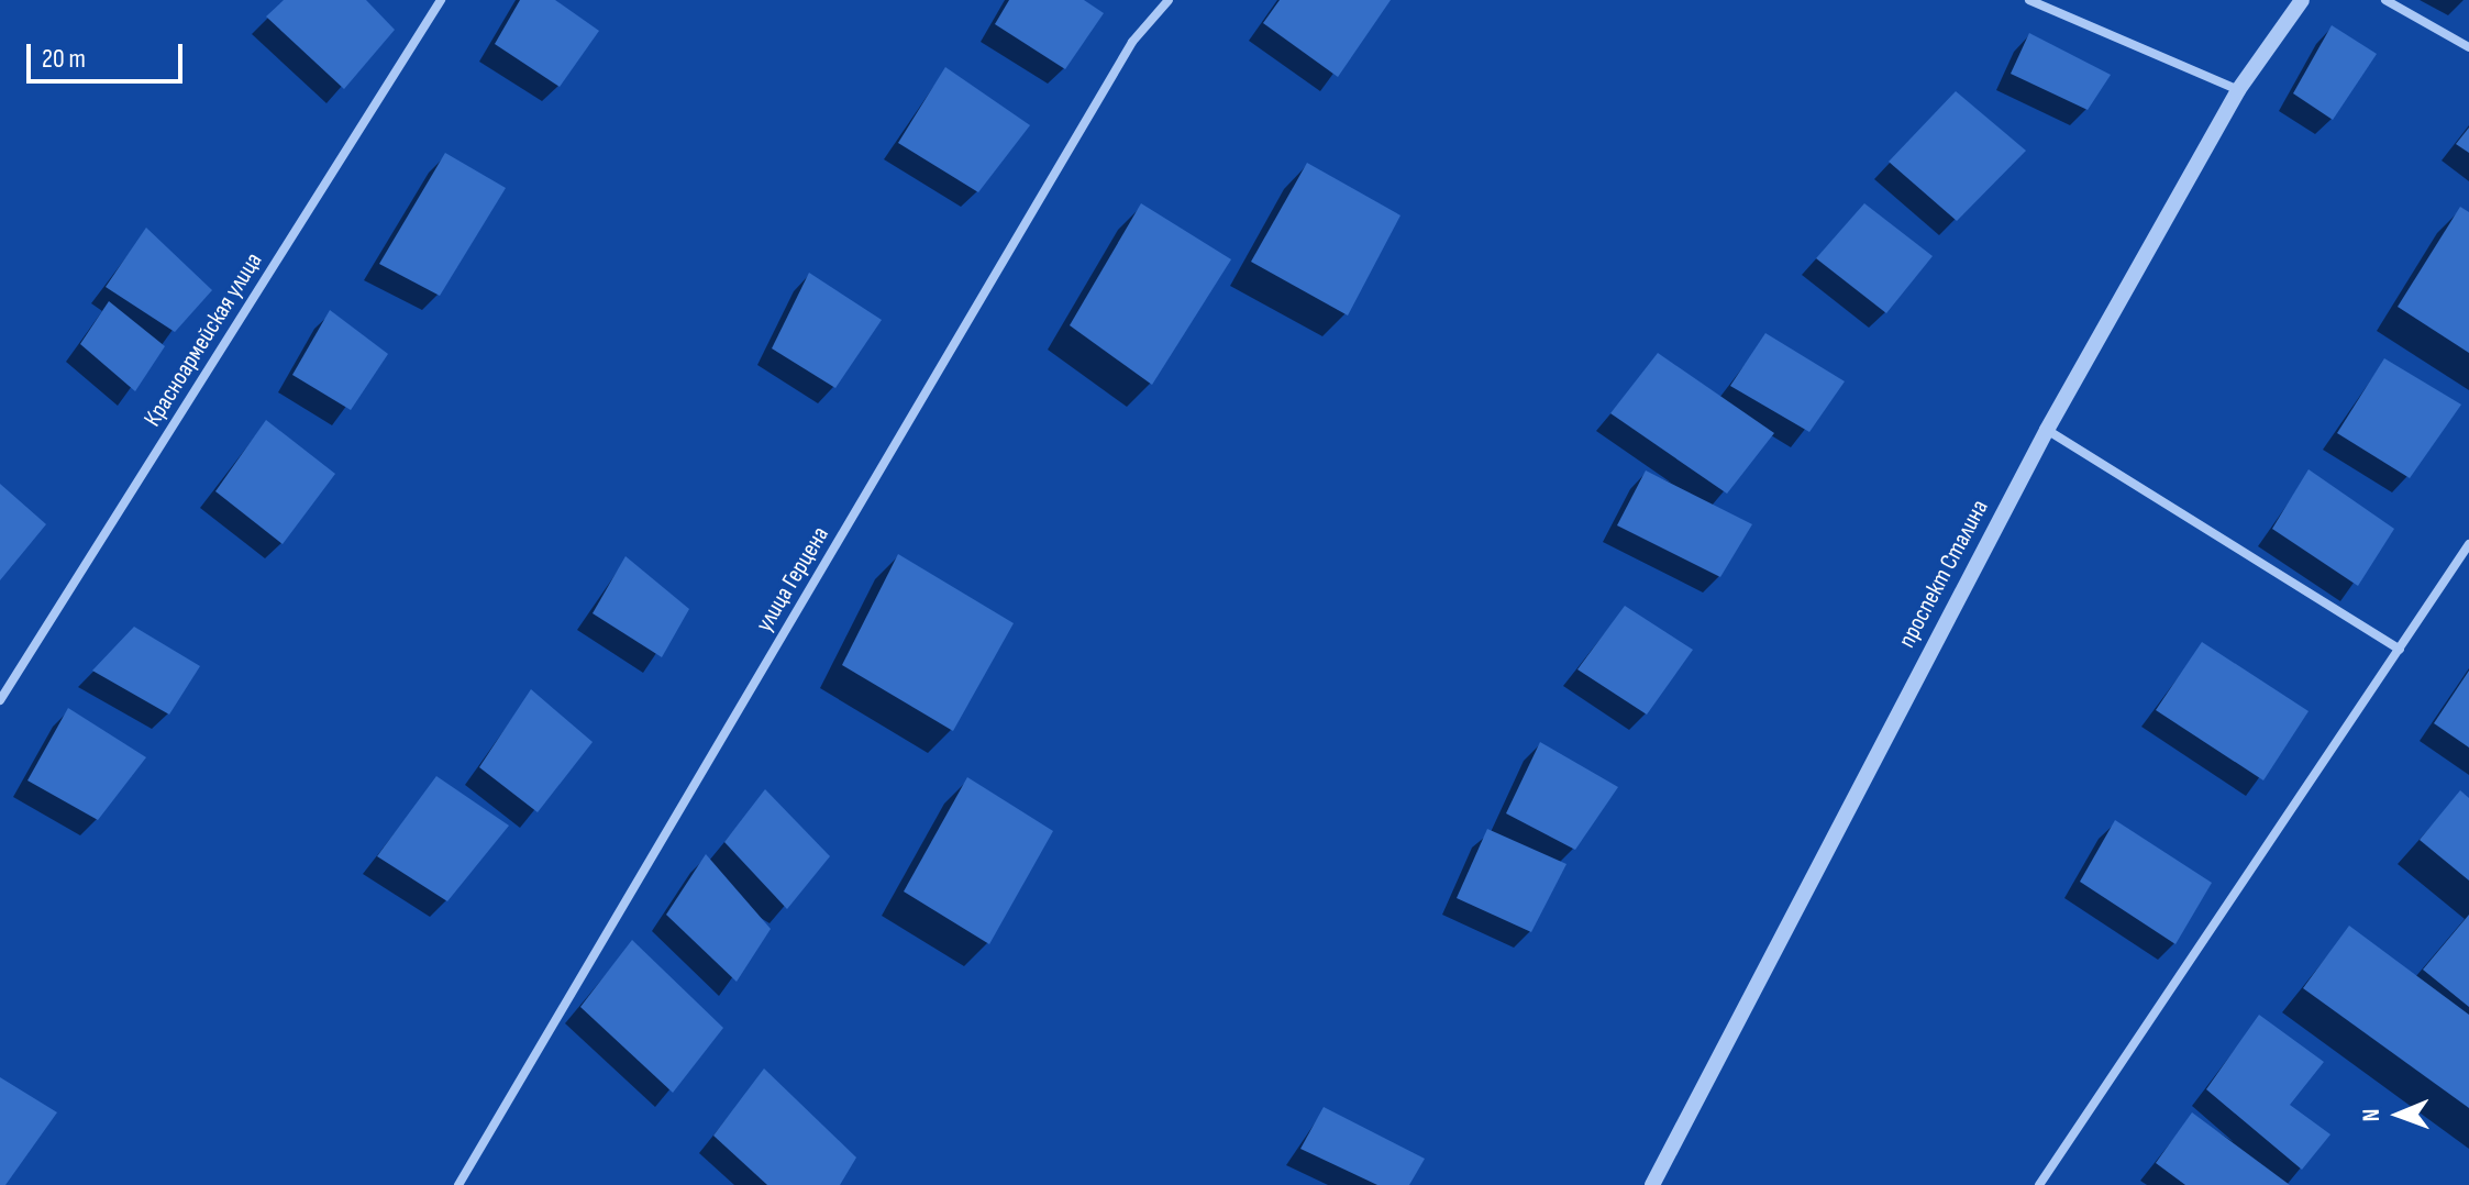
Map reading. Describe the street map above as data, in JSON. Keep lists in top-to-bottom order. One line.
{"streets":{"street":["Красноармейская улица","проспект Сталина","улица Герцена"]},"scale_bar":"20 m","north":"left"}
